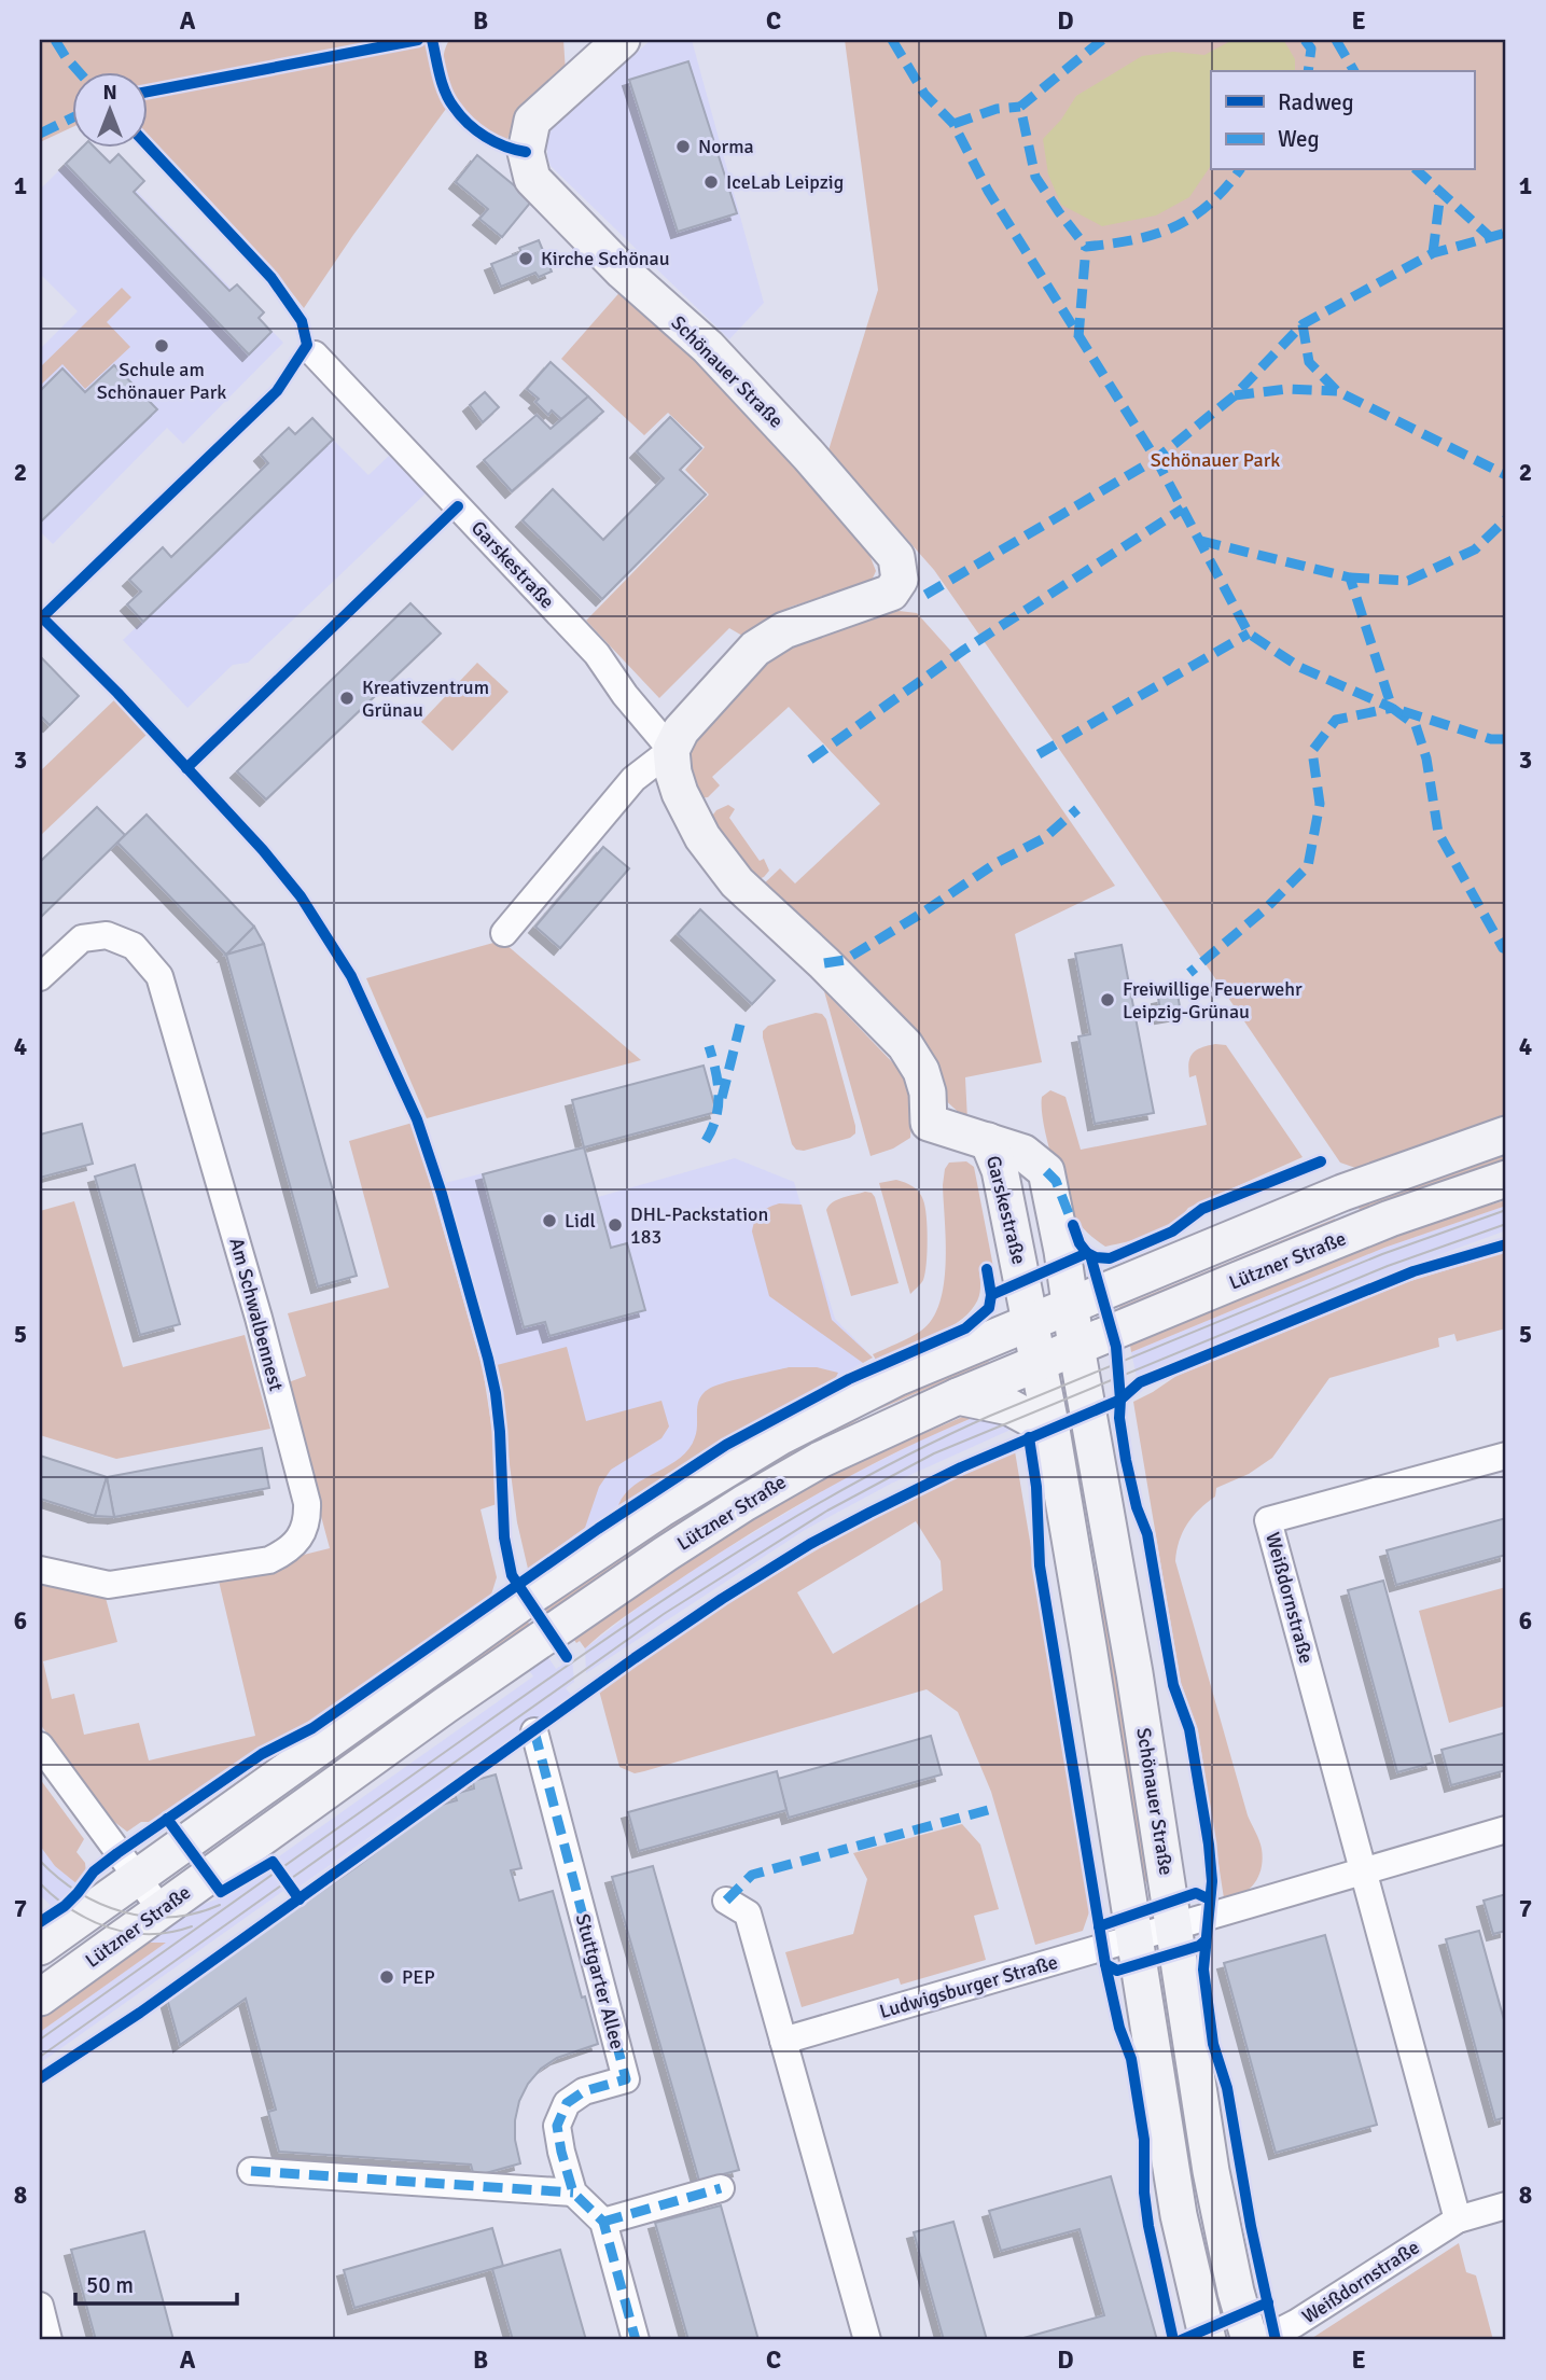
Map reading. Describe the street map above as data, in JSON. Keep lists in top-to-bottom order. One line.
{"streets":{"main road":["Schönauer Straße","Garskestraße","Lützner Straße"],"street":["Am Schwalbennest","Weißdornstraße","Stuttgarter Allee","Ludwigsburger Straße"]},"crossings":[["Schönauer Straße","Garskestraße"],["Schönauer Straße","Lützner Straße"],["Schönauer Straße","Ludwigsburger Straße"],["Garskestraße","Lützner Straße"]],"parks":["Schönauer Park"],"places":["Norma","IceLab Leipzig","Kirche Schönau","Schule am Schönauer Park","Kreativzentrum Grünau","Freiwillige Feuerwehr Leipzig-Grünau","Lidl","DHL-Packstation 183","PEP"],"legend":["Radweg","Weg"],"scale_bar":"50 m","north":"top","grid":{"columns":["A","B","C","D","E"],"rows":["1","2","3","4","5","6","7","8"]}}
